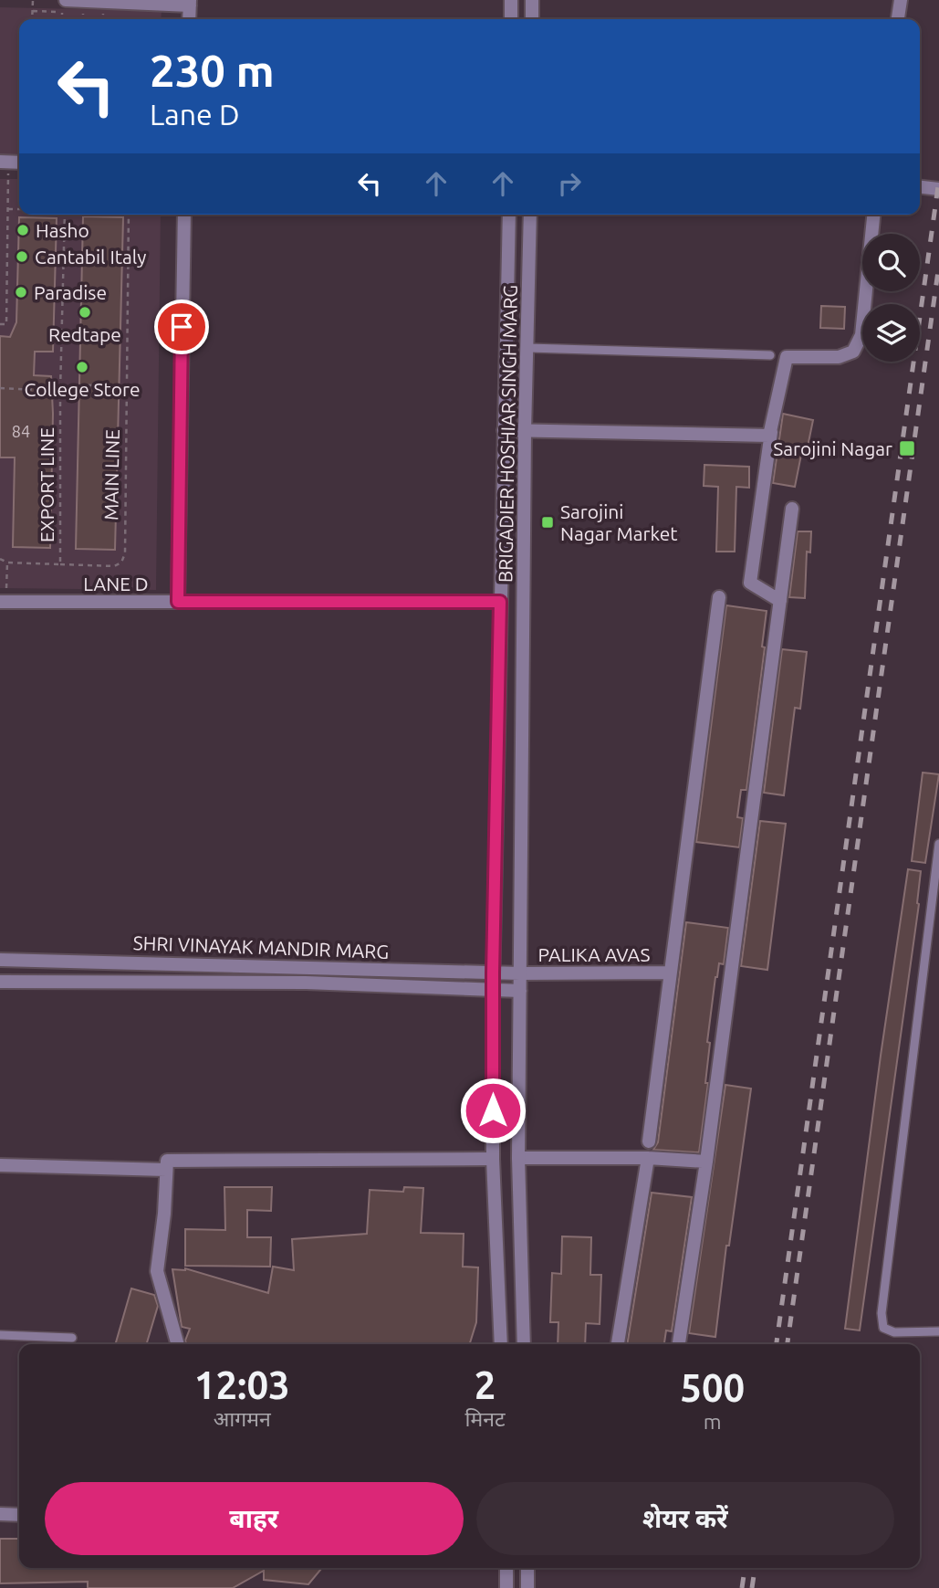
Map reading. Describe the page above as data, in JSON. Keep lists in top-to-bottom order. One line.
{"streets":{"street":["BRIGADIER HOSHIAR SINGH MARG","LANE D","SHRI VINAYAK MANDIR MARG","PALIKA AVAS"],"path":["MAIN LINE","EXPORT LINE"]},"crossings":[["BRIGADIER HOSHIAR SINGH MARG","LANE D"],["BRIGADIER HOSHIAR SINGH MARG","SHRI VINAYAK MANDIR MARG"],["BRIGADIER HOSHIAR SINGH MARG","PALIKA AVAS"],["MAIN LINE","EXPORT LINE"],["SHRI VINAYAK MANDIR MARG","PALIKA AVAS"]],"places":{"other":["Hasho","Cantabil Italy","Paradise","Redtape","College Store"],"transit":["Sarojini Nagar","Sarojini Nagar Market"]},"house_numbers":["84"],"page":{"turn":["230 m","Lane D"],"eta":["12:03","आगमन","2","मिनट","500","m"],"buttons":["बाहर","शेयर करें"]}}
